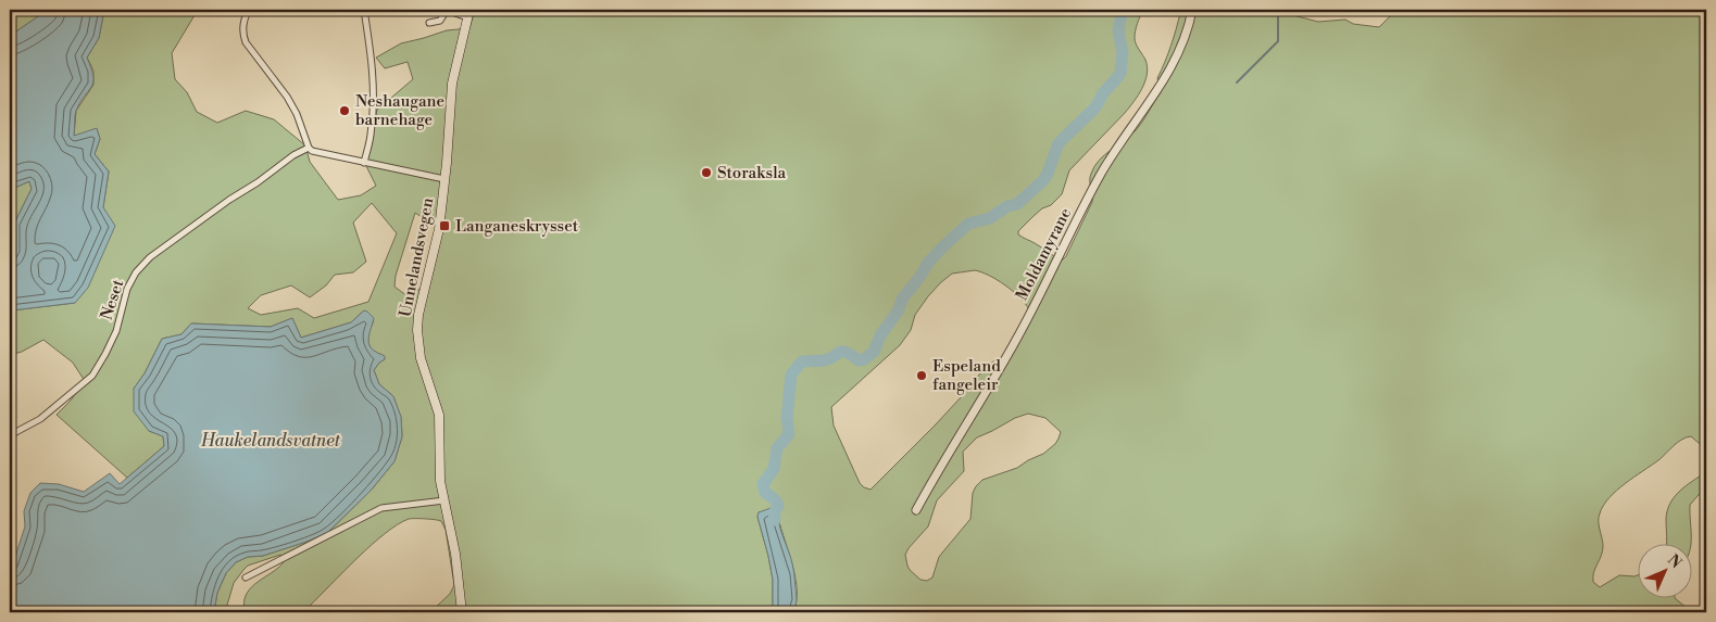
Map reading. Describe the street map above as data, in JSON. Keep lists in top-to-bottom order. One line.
{"streets":{"main road":["Unnelandsvegen"],"street":["Moldamyrane","Neset"]},"water":["Haukelandsvatnet"],"places":{"other":["Neshaugane barnehage","Storaksla","Espeland fangeleir"],"transit":["Langaneskrysset"]},"north":"top right"}
